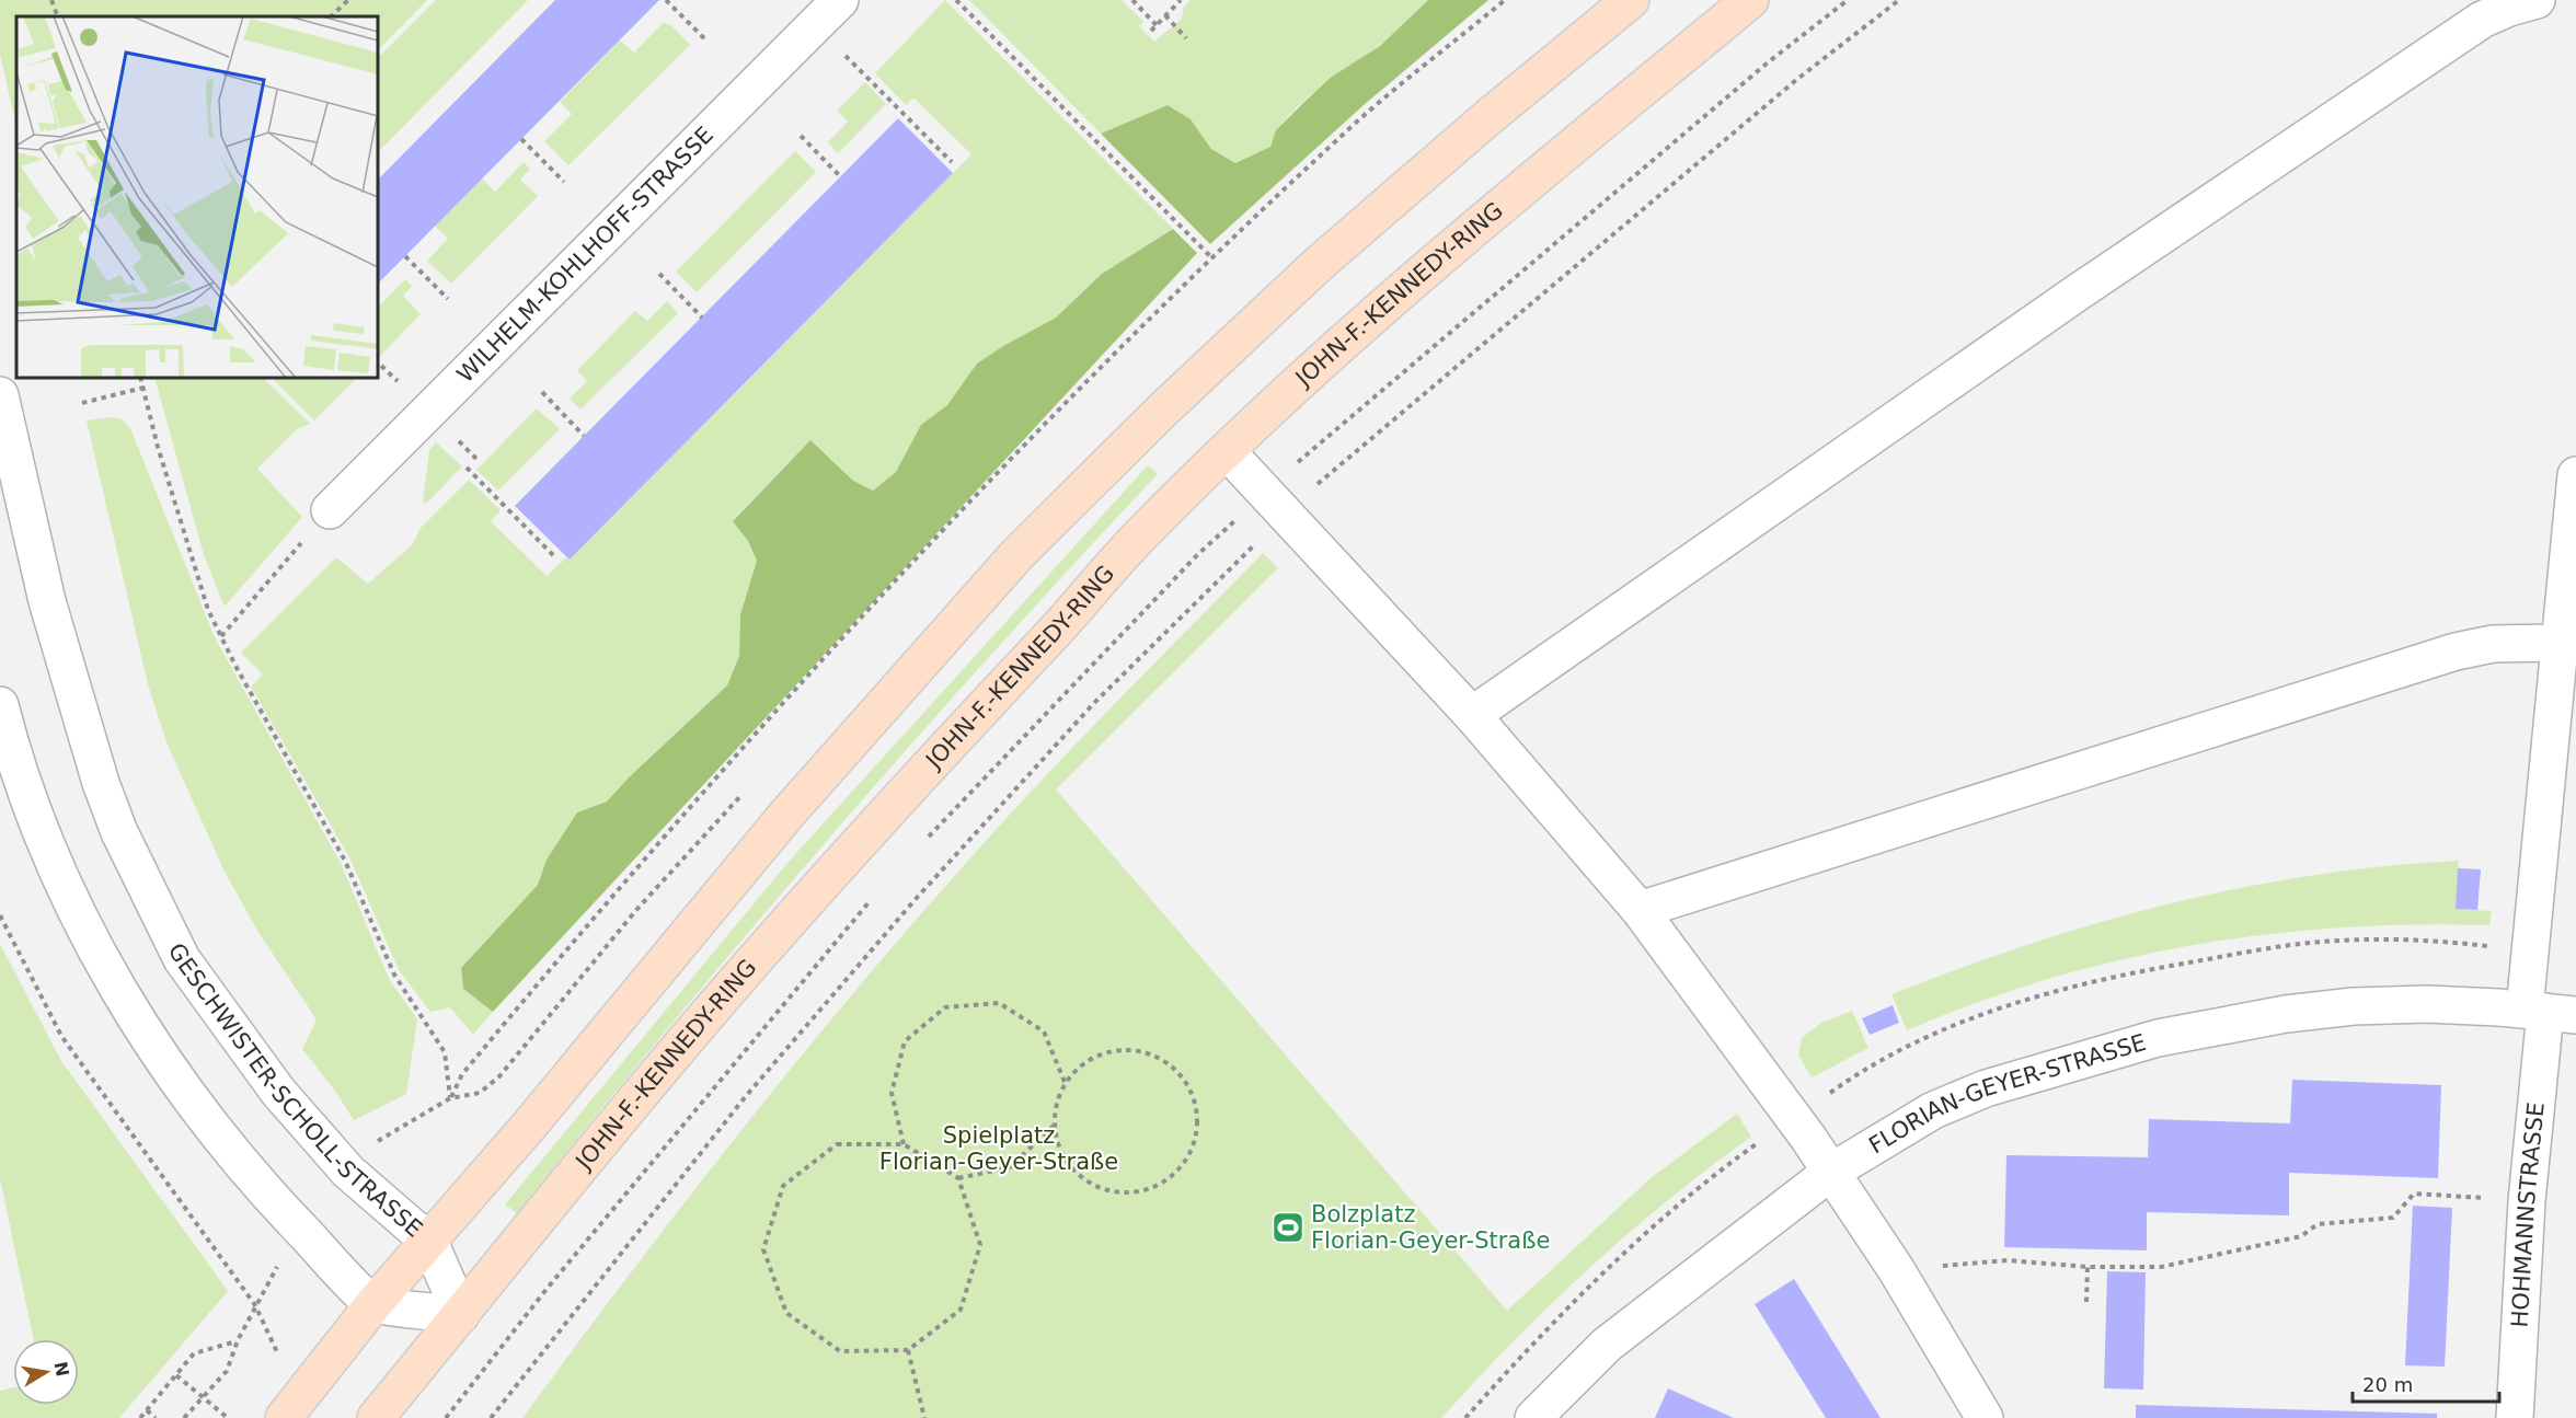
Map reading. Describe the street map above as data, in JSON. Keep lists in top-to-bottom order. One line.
{"streets":{"main road":["JOHN-F.-KENNEDY-RING"],"street":["WILHELM-KOHLHOFF-STRASSE","GESCHWISTER-SCHOLL-STRASSE","FLORIAN-GEYER-STRASSE","HOHMANNSTRASSE"]},"crossings":[["JOHN-F.-KENNEDY-RING","GESCHWISTER-SCHOLL-STRASSE"],["FLORIAN-GEYER-STRASSE","HOHMANNSTRASSE"]],"parks":["Spielplatz Florian-Geyer-Straße"],"places":{"sports":["Bolzplatz Florian-Geyer-Straße"]},"scale_bar":"20 m","north":"right"}
